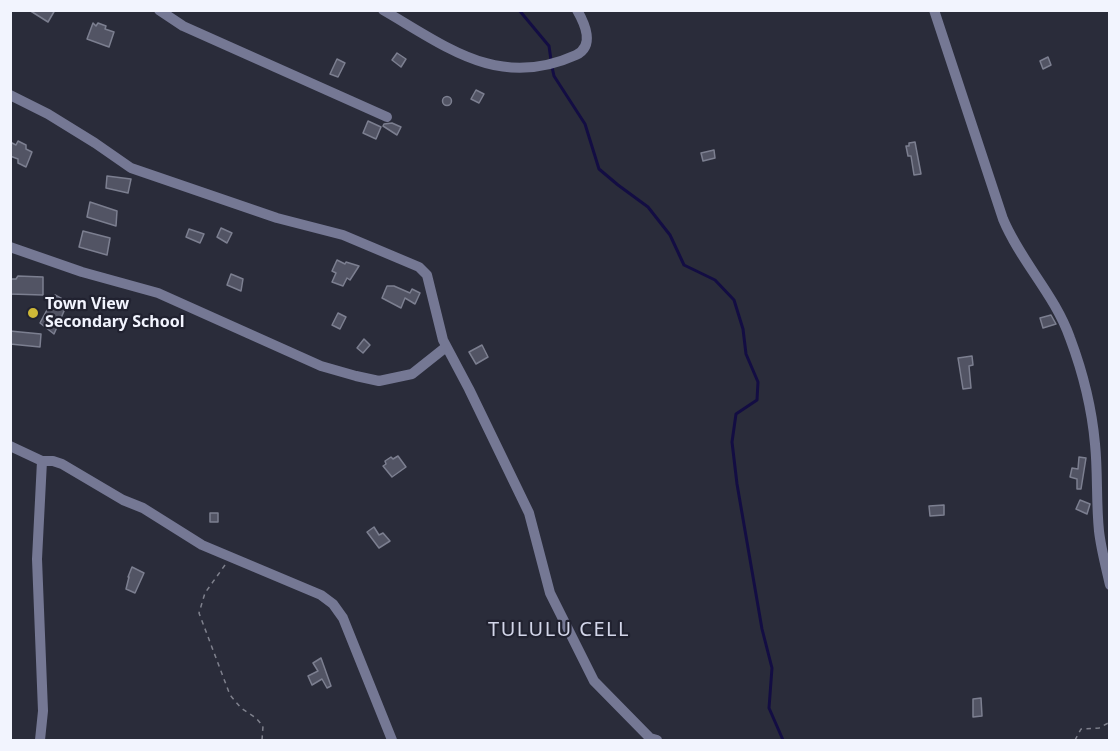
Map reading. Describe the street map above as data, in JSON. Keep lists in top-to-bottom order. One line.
{"districts":["TULULU CELL"],"places":["Town View Secondary School"]}
